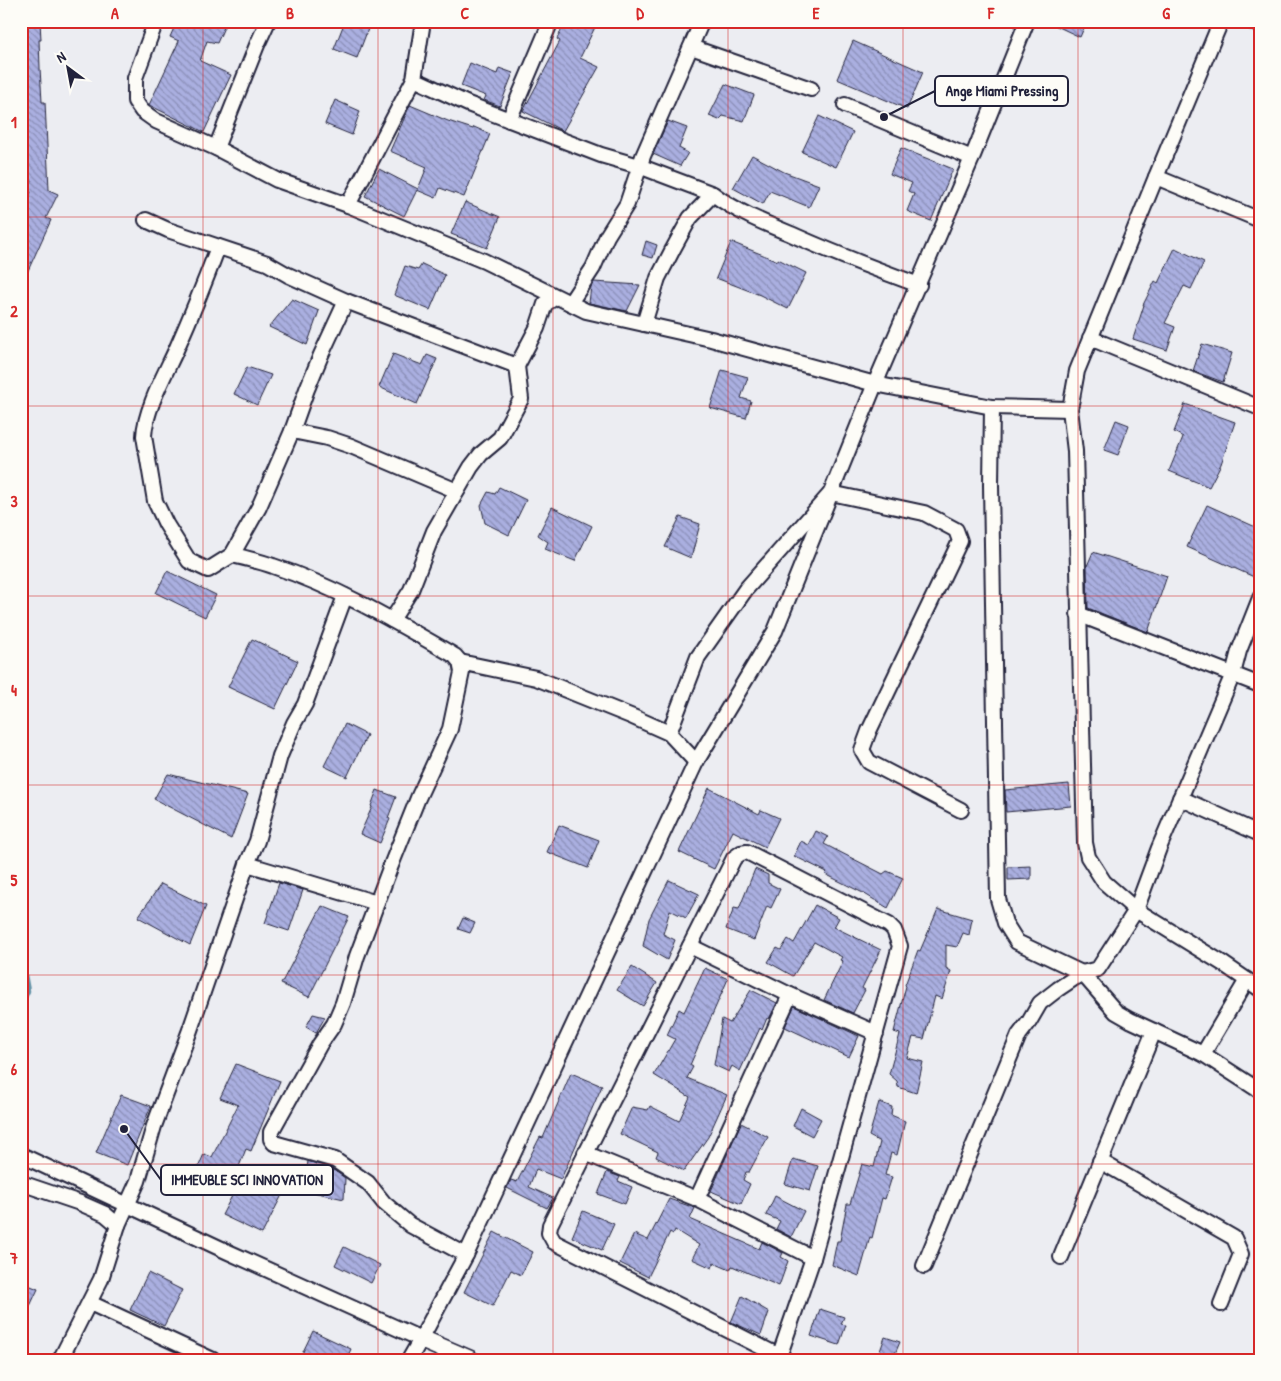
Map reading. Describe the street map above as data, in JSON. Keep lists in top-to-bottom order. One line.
{"places":["Ange Miami Pressing","IMMEUBLE SCI INNOVATION"],"north":"top left","grid":{"columns":["A","B","C","D","E","F","G"],"rows":["1","2","3","4","5","6","7"]}}
